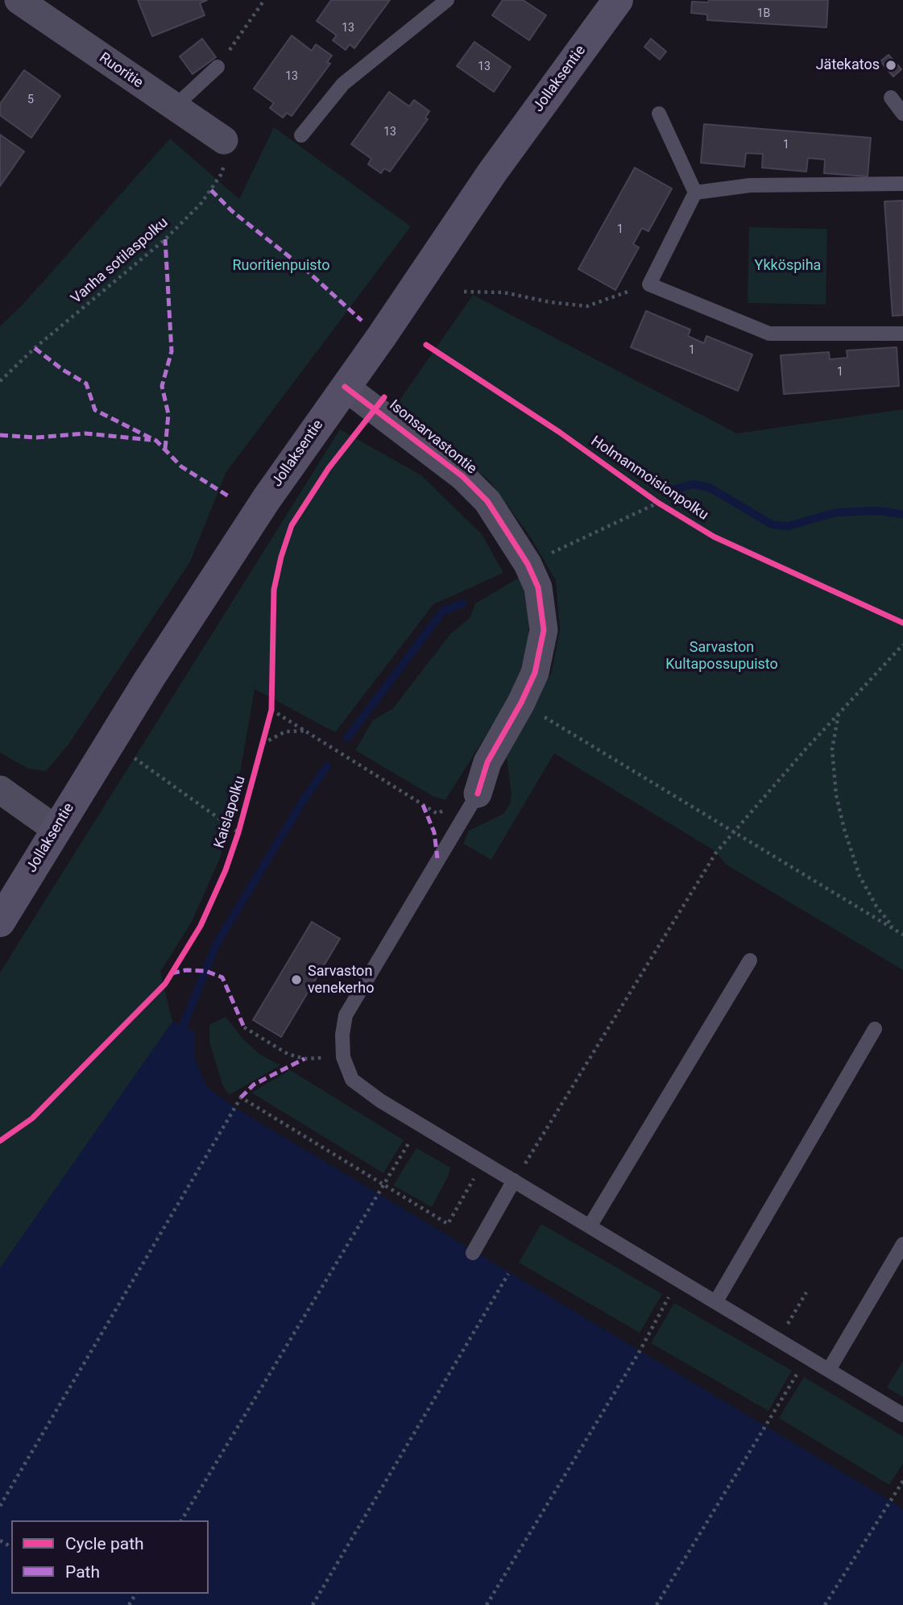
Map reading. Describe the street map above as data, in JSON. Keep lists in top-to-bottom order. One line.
{"streets":{"main road":["Jollaksentie"],"street":["Ruoritie","Isonsarvastontie"],"path":["Vanha sotilaspolku"],"cycle path":["Holmanmoisionpolku","Kaislapolku"]},"crossings":[["Ruoritie","Vanha sotilaspolku"],["Jollaksentie","Isonsarvastontie"]],"parks":["Ruoritienpuisto","Ykköspiha","Sarvaston Kultapossupuisto"],"places":["Jätekatos","Sarvaston venekerho"],"house_numbers":["1B","13","13","13","5","13","1","1","1","1"],"legend":["Cycle path","Path"]}
